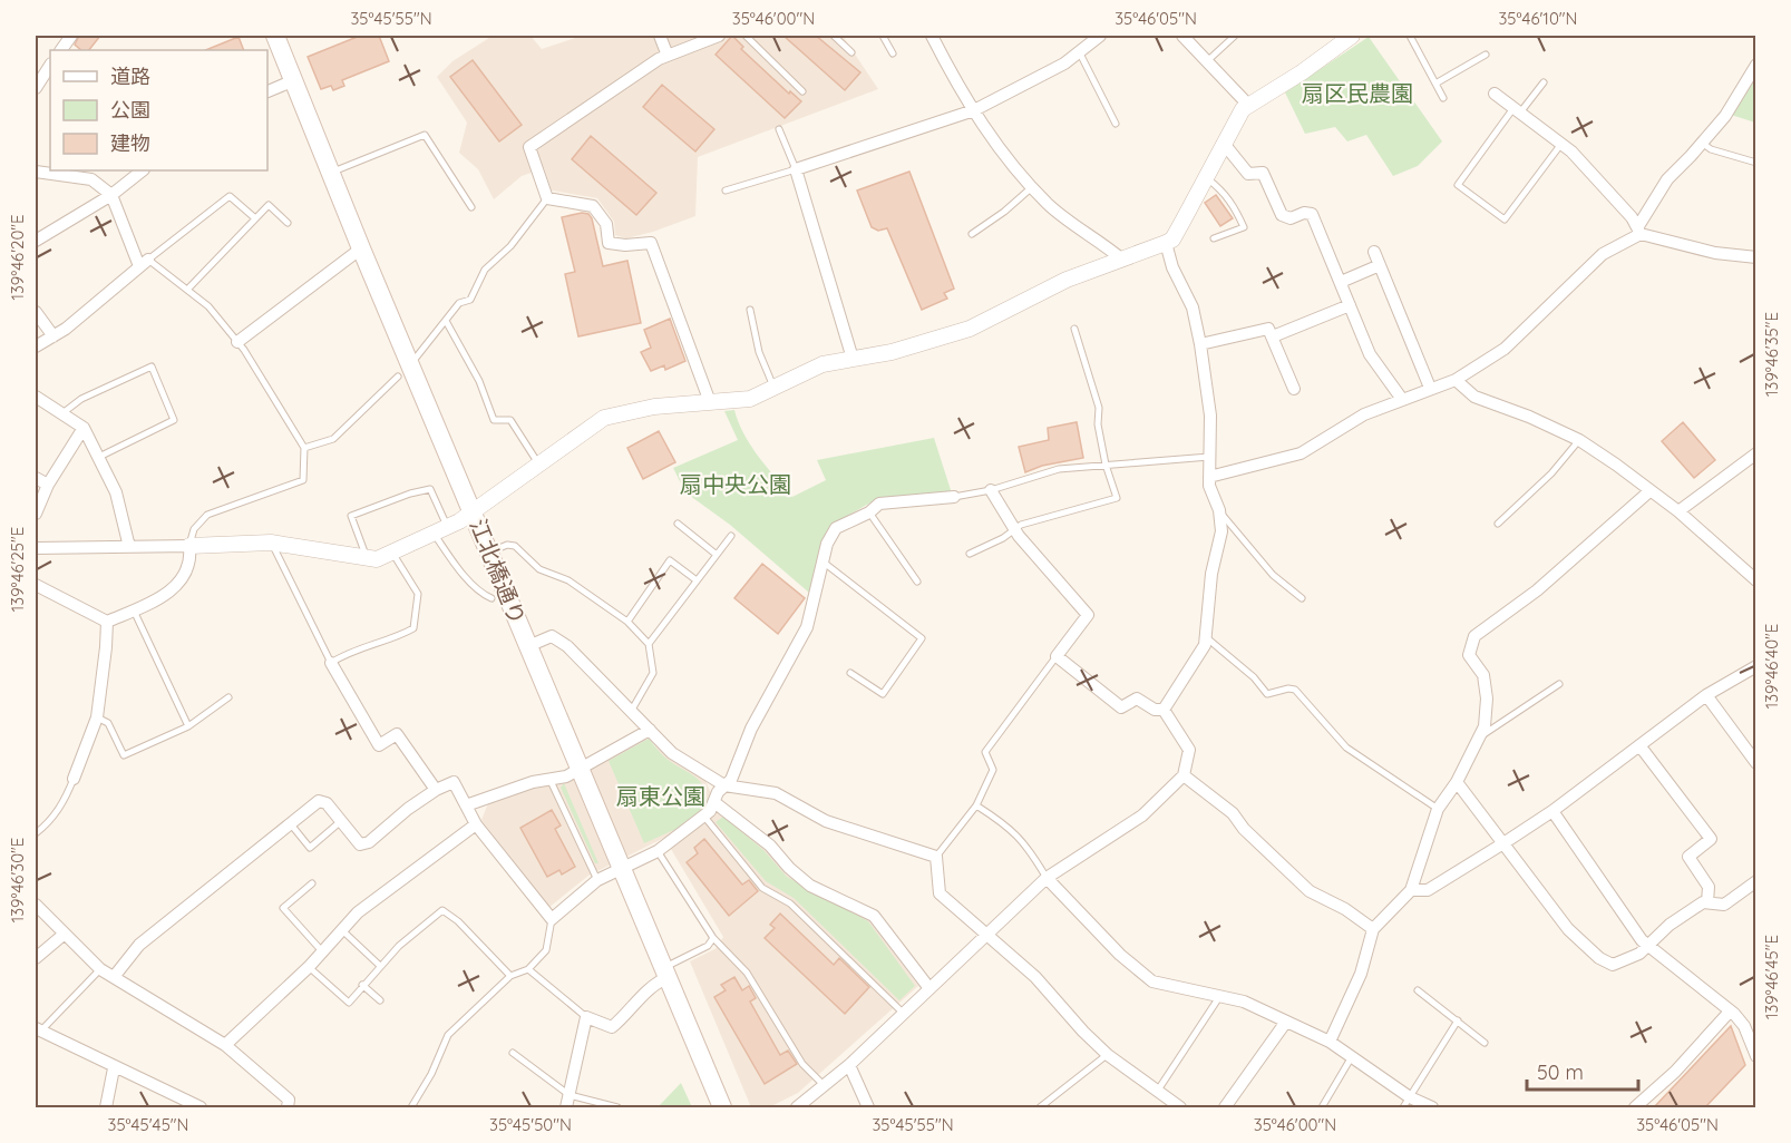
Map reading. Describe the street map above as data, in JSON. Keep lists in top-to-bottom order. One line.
{"streets":{"main road":["江北橋通り"]},"parks":["扇区民農園","扇中央公園","扇東公園"],"legend":["道路","公園","建物"],"scale_bar":"50 m","coordinates":["35°45'55\"N","35°46'00\"N","35°46'05\"N","35°46'10\"N","139°46'20\"E","139°46'35\"E","139°46'25\"E","139°46'40\"E","139°46'30\"E","139°46'45\"E","35°45'45\"N","35°45'50\"N"]}
